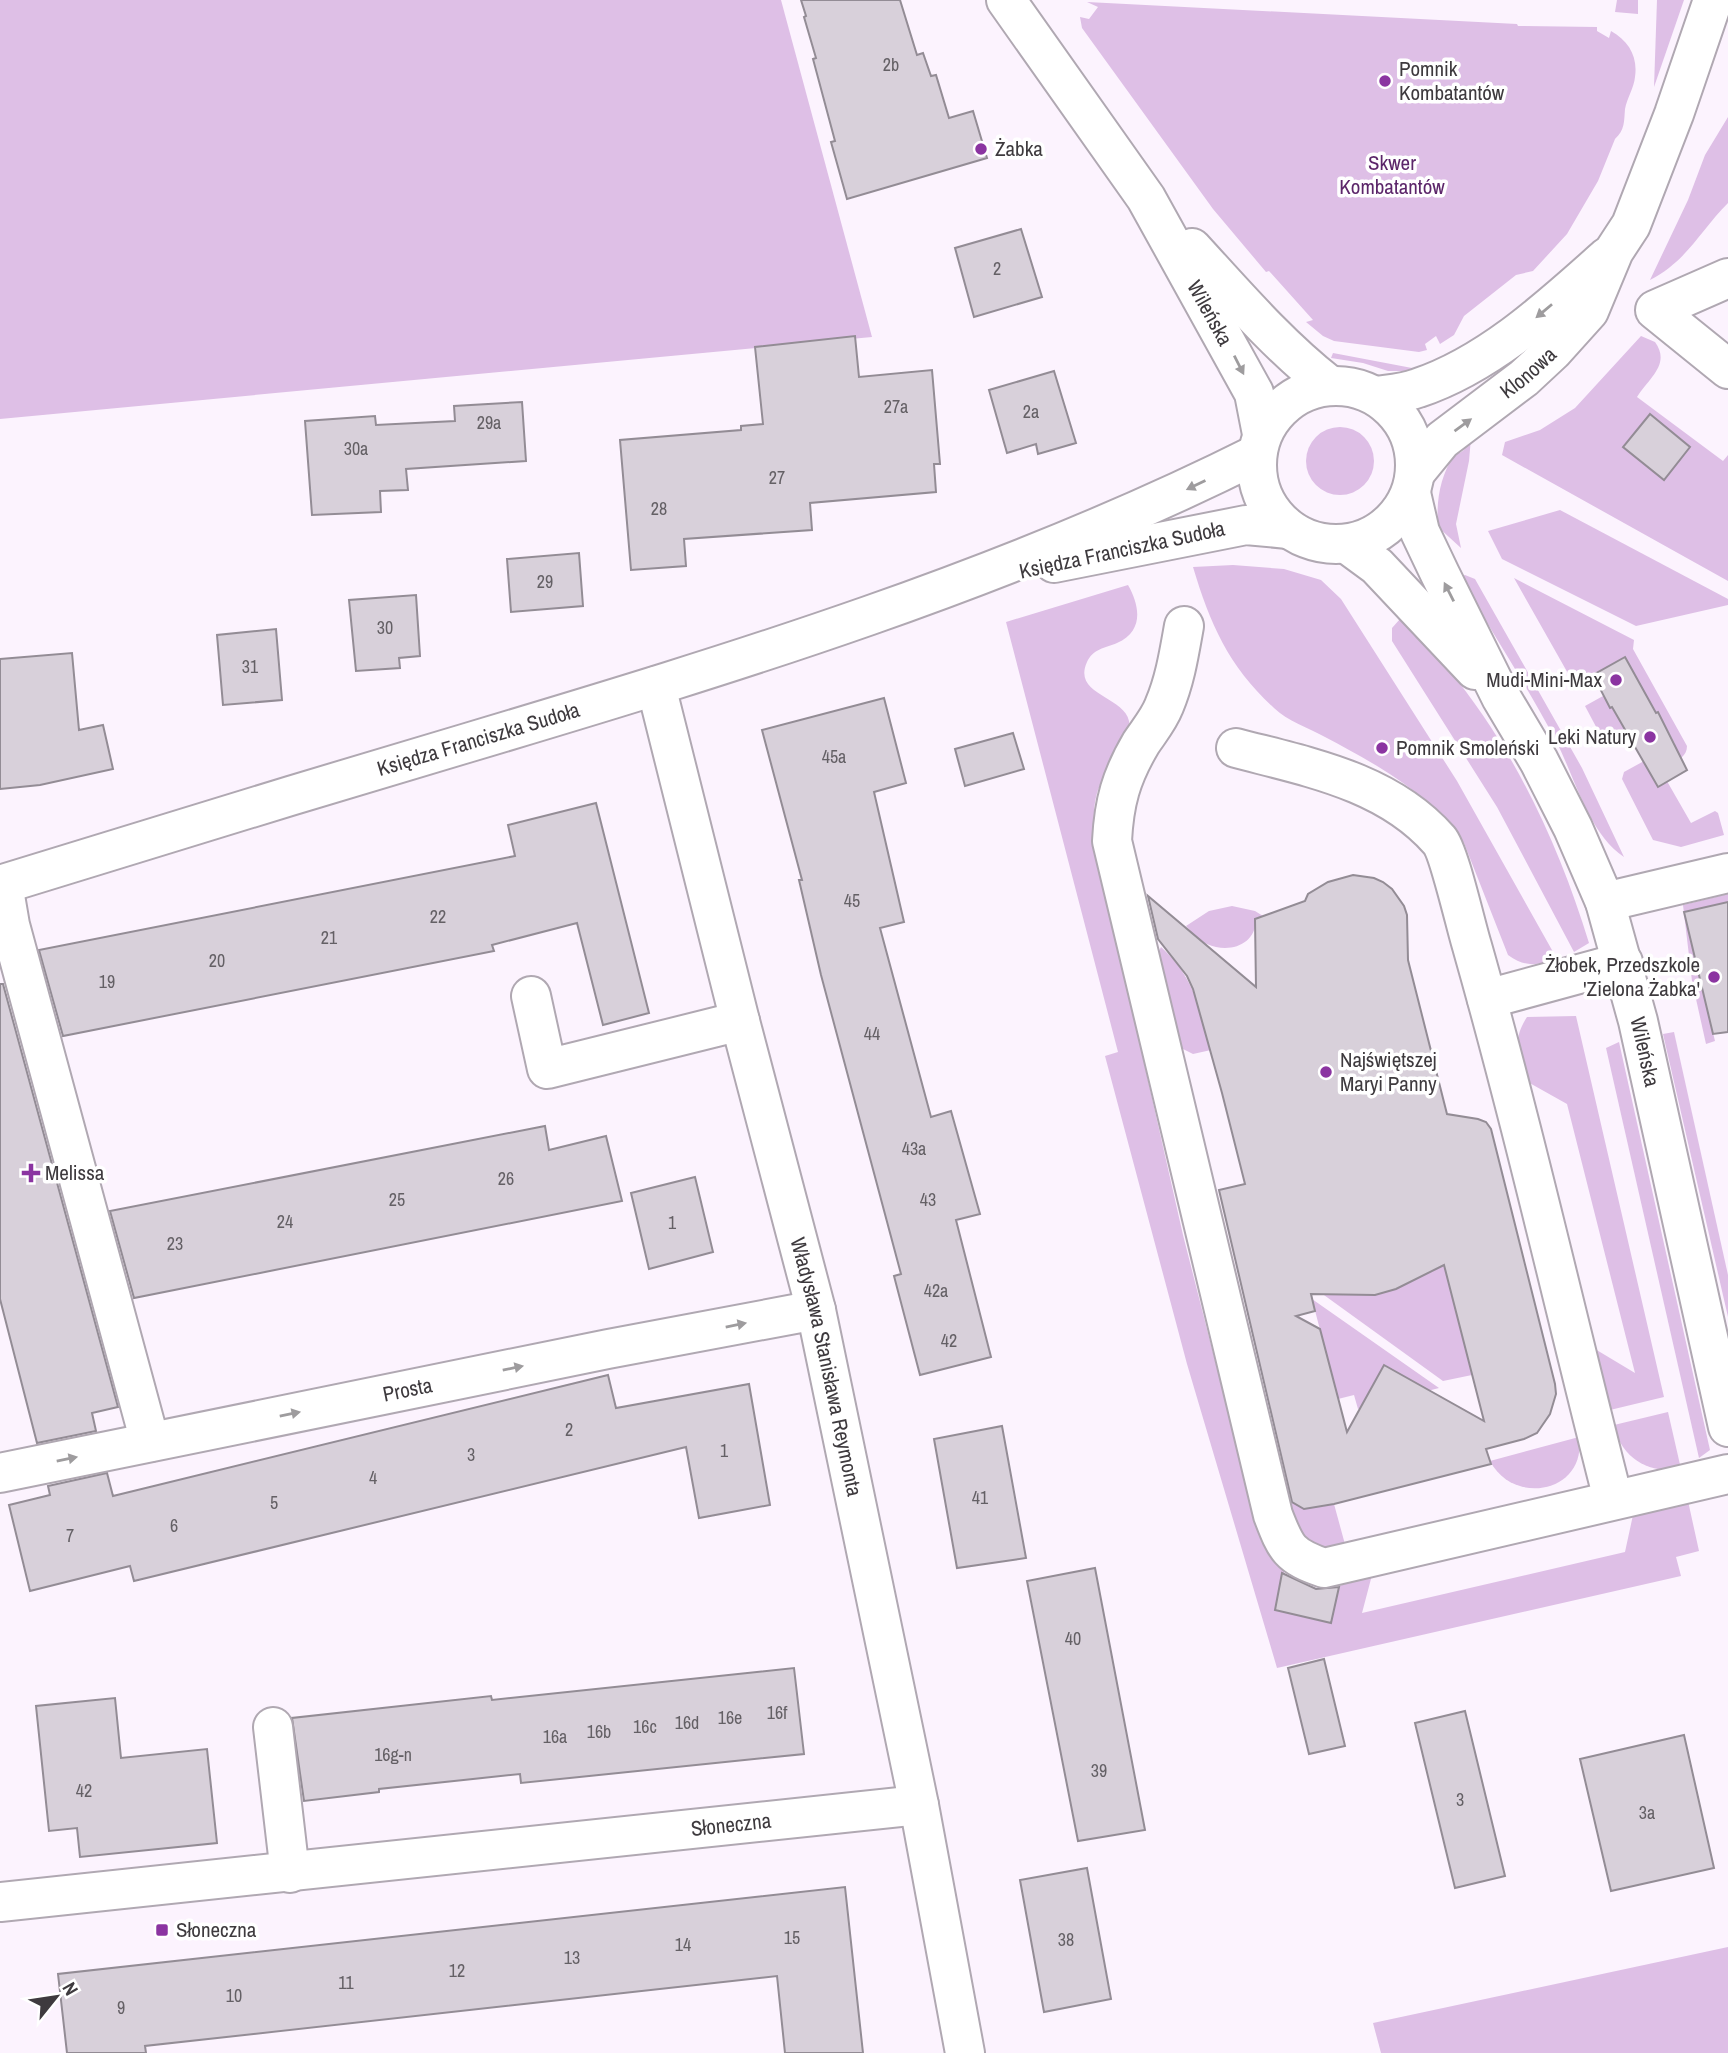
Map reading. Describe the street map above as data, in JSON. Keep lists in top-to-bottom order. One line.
{"streets":{"street":["Wileńska","Klonowa","Księdza Franciszka Sudoła","Władysława Stanisława Reymonta","Prosta","Słoneczna"]},"crossings":[["Wileńska","Klonowa"],["Wileńska","Księdza Franciszka Sudoła"],["Klonowa","Księdza Franciszka Sudoła"],["Księdza Franciszka Sudoła","Władysława Stanisława Reymonta"],["Władysława Stanisława Reymonta","Prosta"],["Władysława Stanisława Reymonta","Słoneczna"]],"one_way":["Prosta"],"parks":["Skwer Kombatantów"],"places":{"other":["Pomnik Kombatantów","Żabka","Mudi-Mini-Max","Leki Natury","Pomnik Smoleński","Żłobek, Przedszkole 'Zielona Żabka'","Najświętszej Maryi Panny"],"health":["Melissa"],"transit":["Słoneczna"]},"house_numbers":["2b","2","27a","2a","29a","30a","27","28","29","30","31","45a","45","22","21","20","19","44","43a","26","25","43","24","1","23","42a","42","2","1","3","4","41","5","6","7","40","16f","16e","16d","16c","16b","16a","16g-n","39","42","3","3a","15","38","14","13","12","11","10","9"],"north":"top right"}
